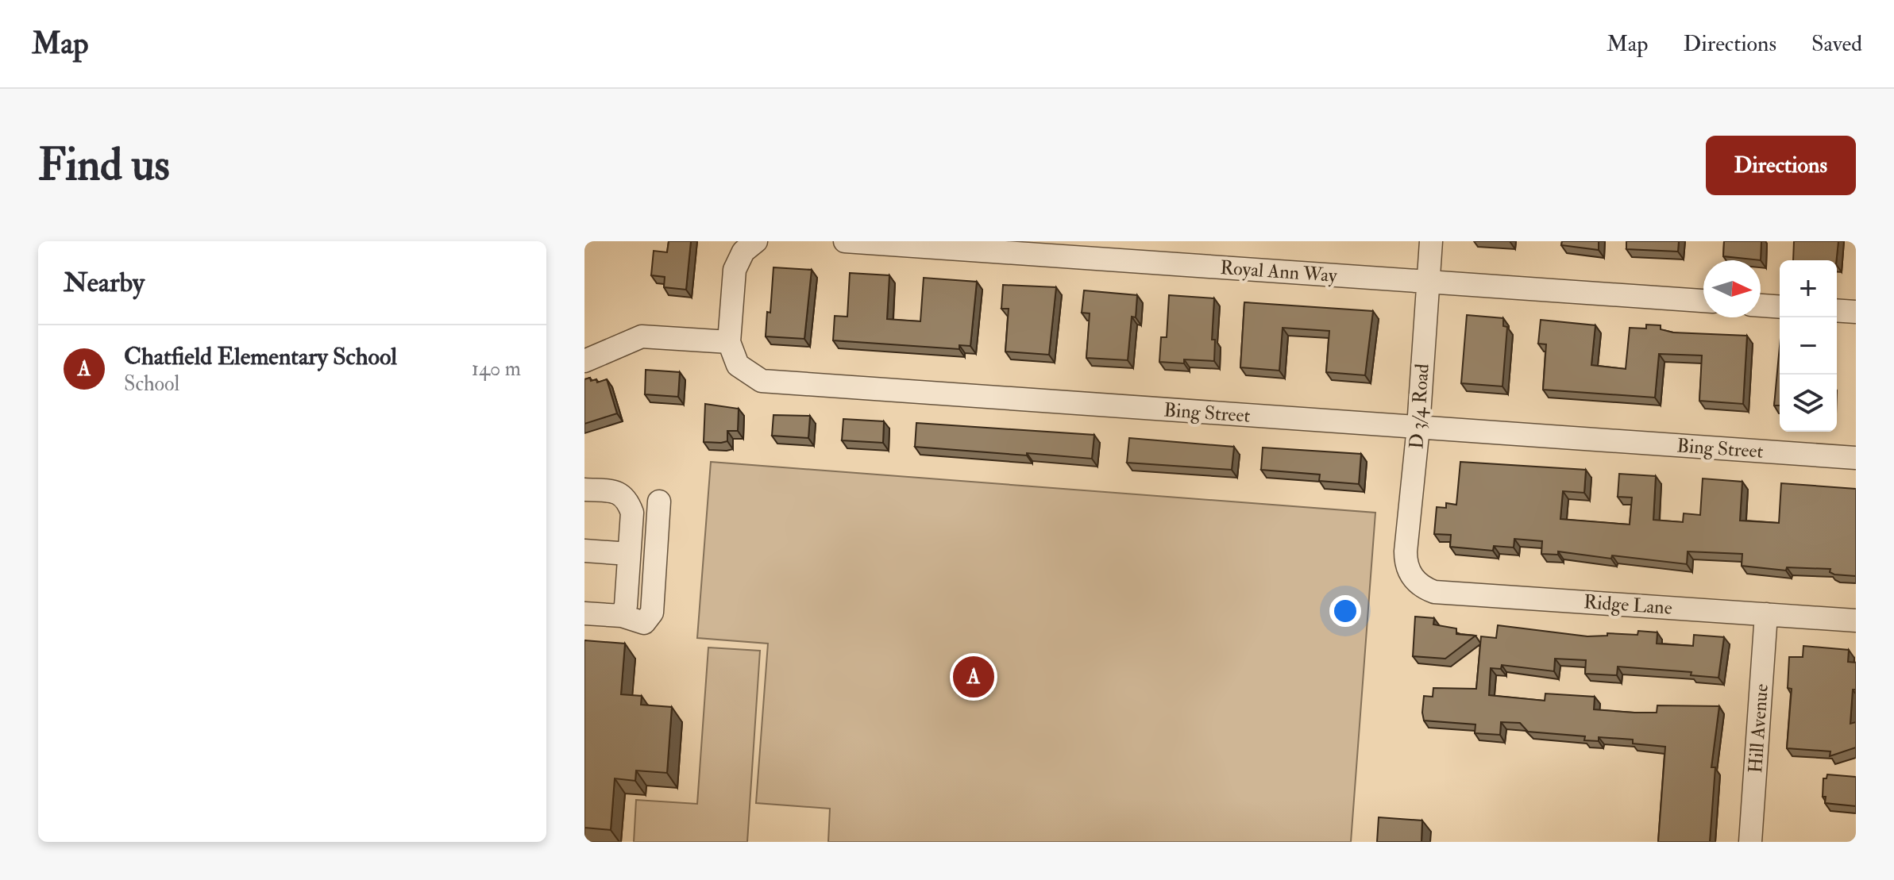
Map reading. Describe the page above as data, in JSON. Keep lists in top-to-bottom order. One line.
{"streets":{"street":["Royal Ann Way","D 3/4 Road","Bing Street","Ridge Lane","Hill Avenue"]},"crossings":[["Royal Ann Way","D 3/4 Road"],["D 3/4 Road","Bing Street"],["D 3/4 Road","Ridge Lane"],["Ridge Lane","Hill Avenue"]],"north":"right","page":{"header":"Map","nav":["Map","Directions","Saved"],"buttons":"Directions","title":"Find us","heading":"Nearby","map_buttons":["+","−"],"list":[{"mark":"A","name":"Chatfield Elementary School","note":"School","value":"140 m"}],"pins":"A"}}
